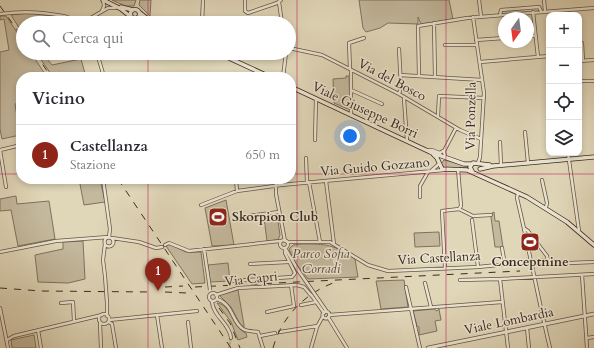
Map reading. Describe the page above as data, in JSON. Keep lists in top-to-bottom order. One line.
{"streets":{"main road":["Viale Giuseppe Borri"],"street":["Via del Bosco","Via Ponzella","Via Guido Gozzano","Via Castellanza","Via Capri","Viale Lombardia"]},"crossings":[["Via del Bosco","Via Ponzella"]],"parks":["Parco Sofia Corradi"],"places":{"sports":["Skorpion Club","Conceptnine"]},"north":"bottom","page":{"map_buttons":["+","−"],"search":"Cerca qui","heading":"Vicino","list":[{"mark":"1","name":"Castellanza","note":"Stazione","value":"650 m"}],"pins":"1"}}
